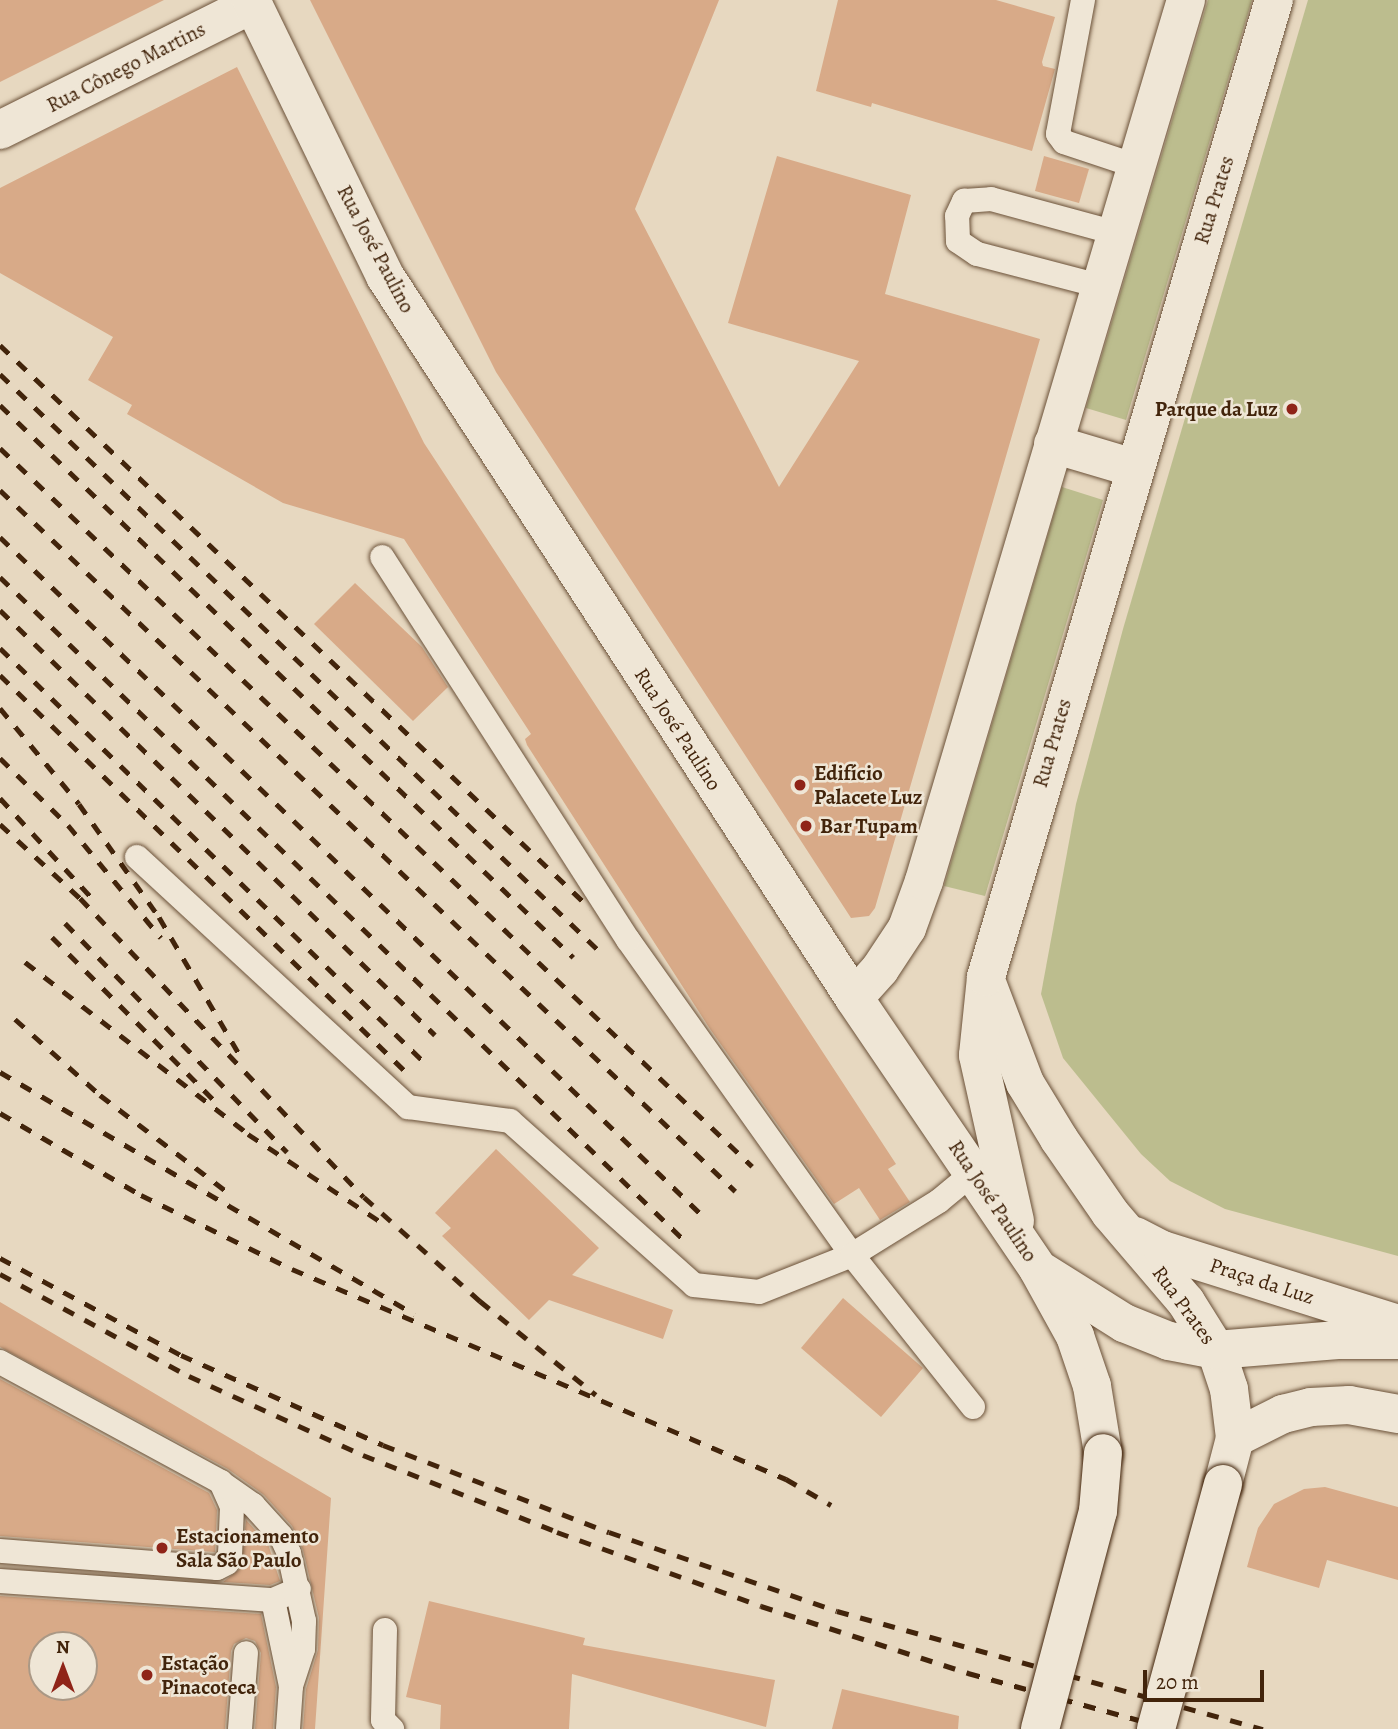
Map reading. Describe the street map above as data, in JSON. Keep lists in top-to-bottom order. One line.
{"streets":{"main road":["Rua Cônego Martins","Rua Prates","Rua José Paulino","Praça da Luz"]},"crossings":[["Rua Cônego Martins","Rua José Paulino"],["Rua Prates","Praça da Luz"]],"places":["Parque da Luz","Edifício Palacete Luz","Bar Tupam","Estacionamento Sala São Paulo","Estação Pinacoteca"],"scale_bar":"20 m","north":"top"}
